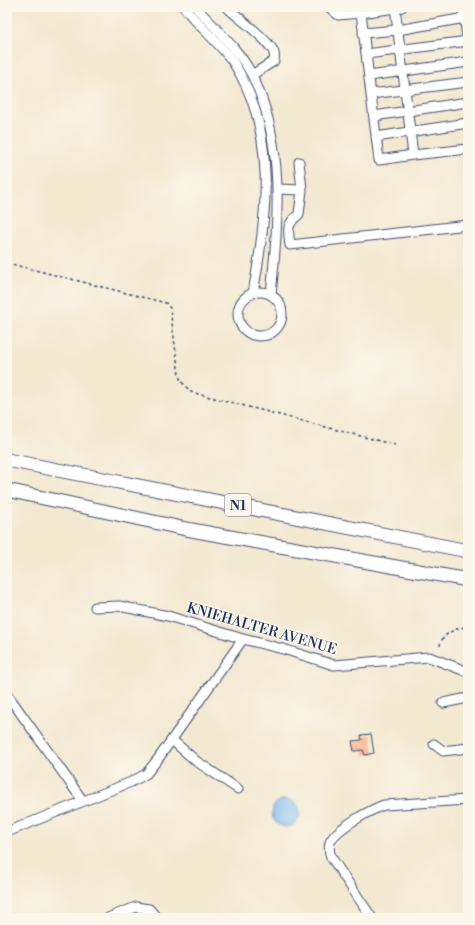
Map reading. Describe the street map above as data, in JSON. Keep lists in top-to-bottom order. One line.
{"streets":{"highway":["N1"],"street":["KNIEHALTER AVENUE"]}}
